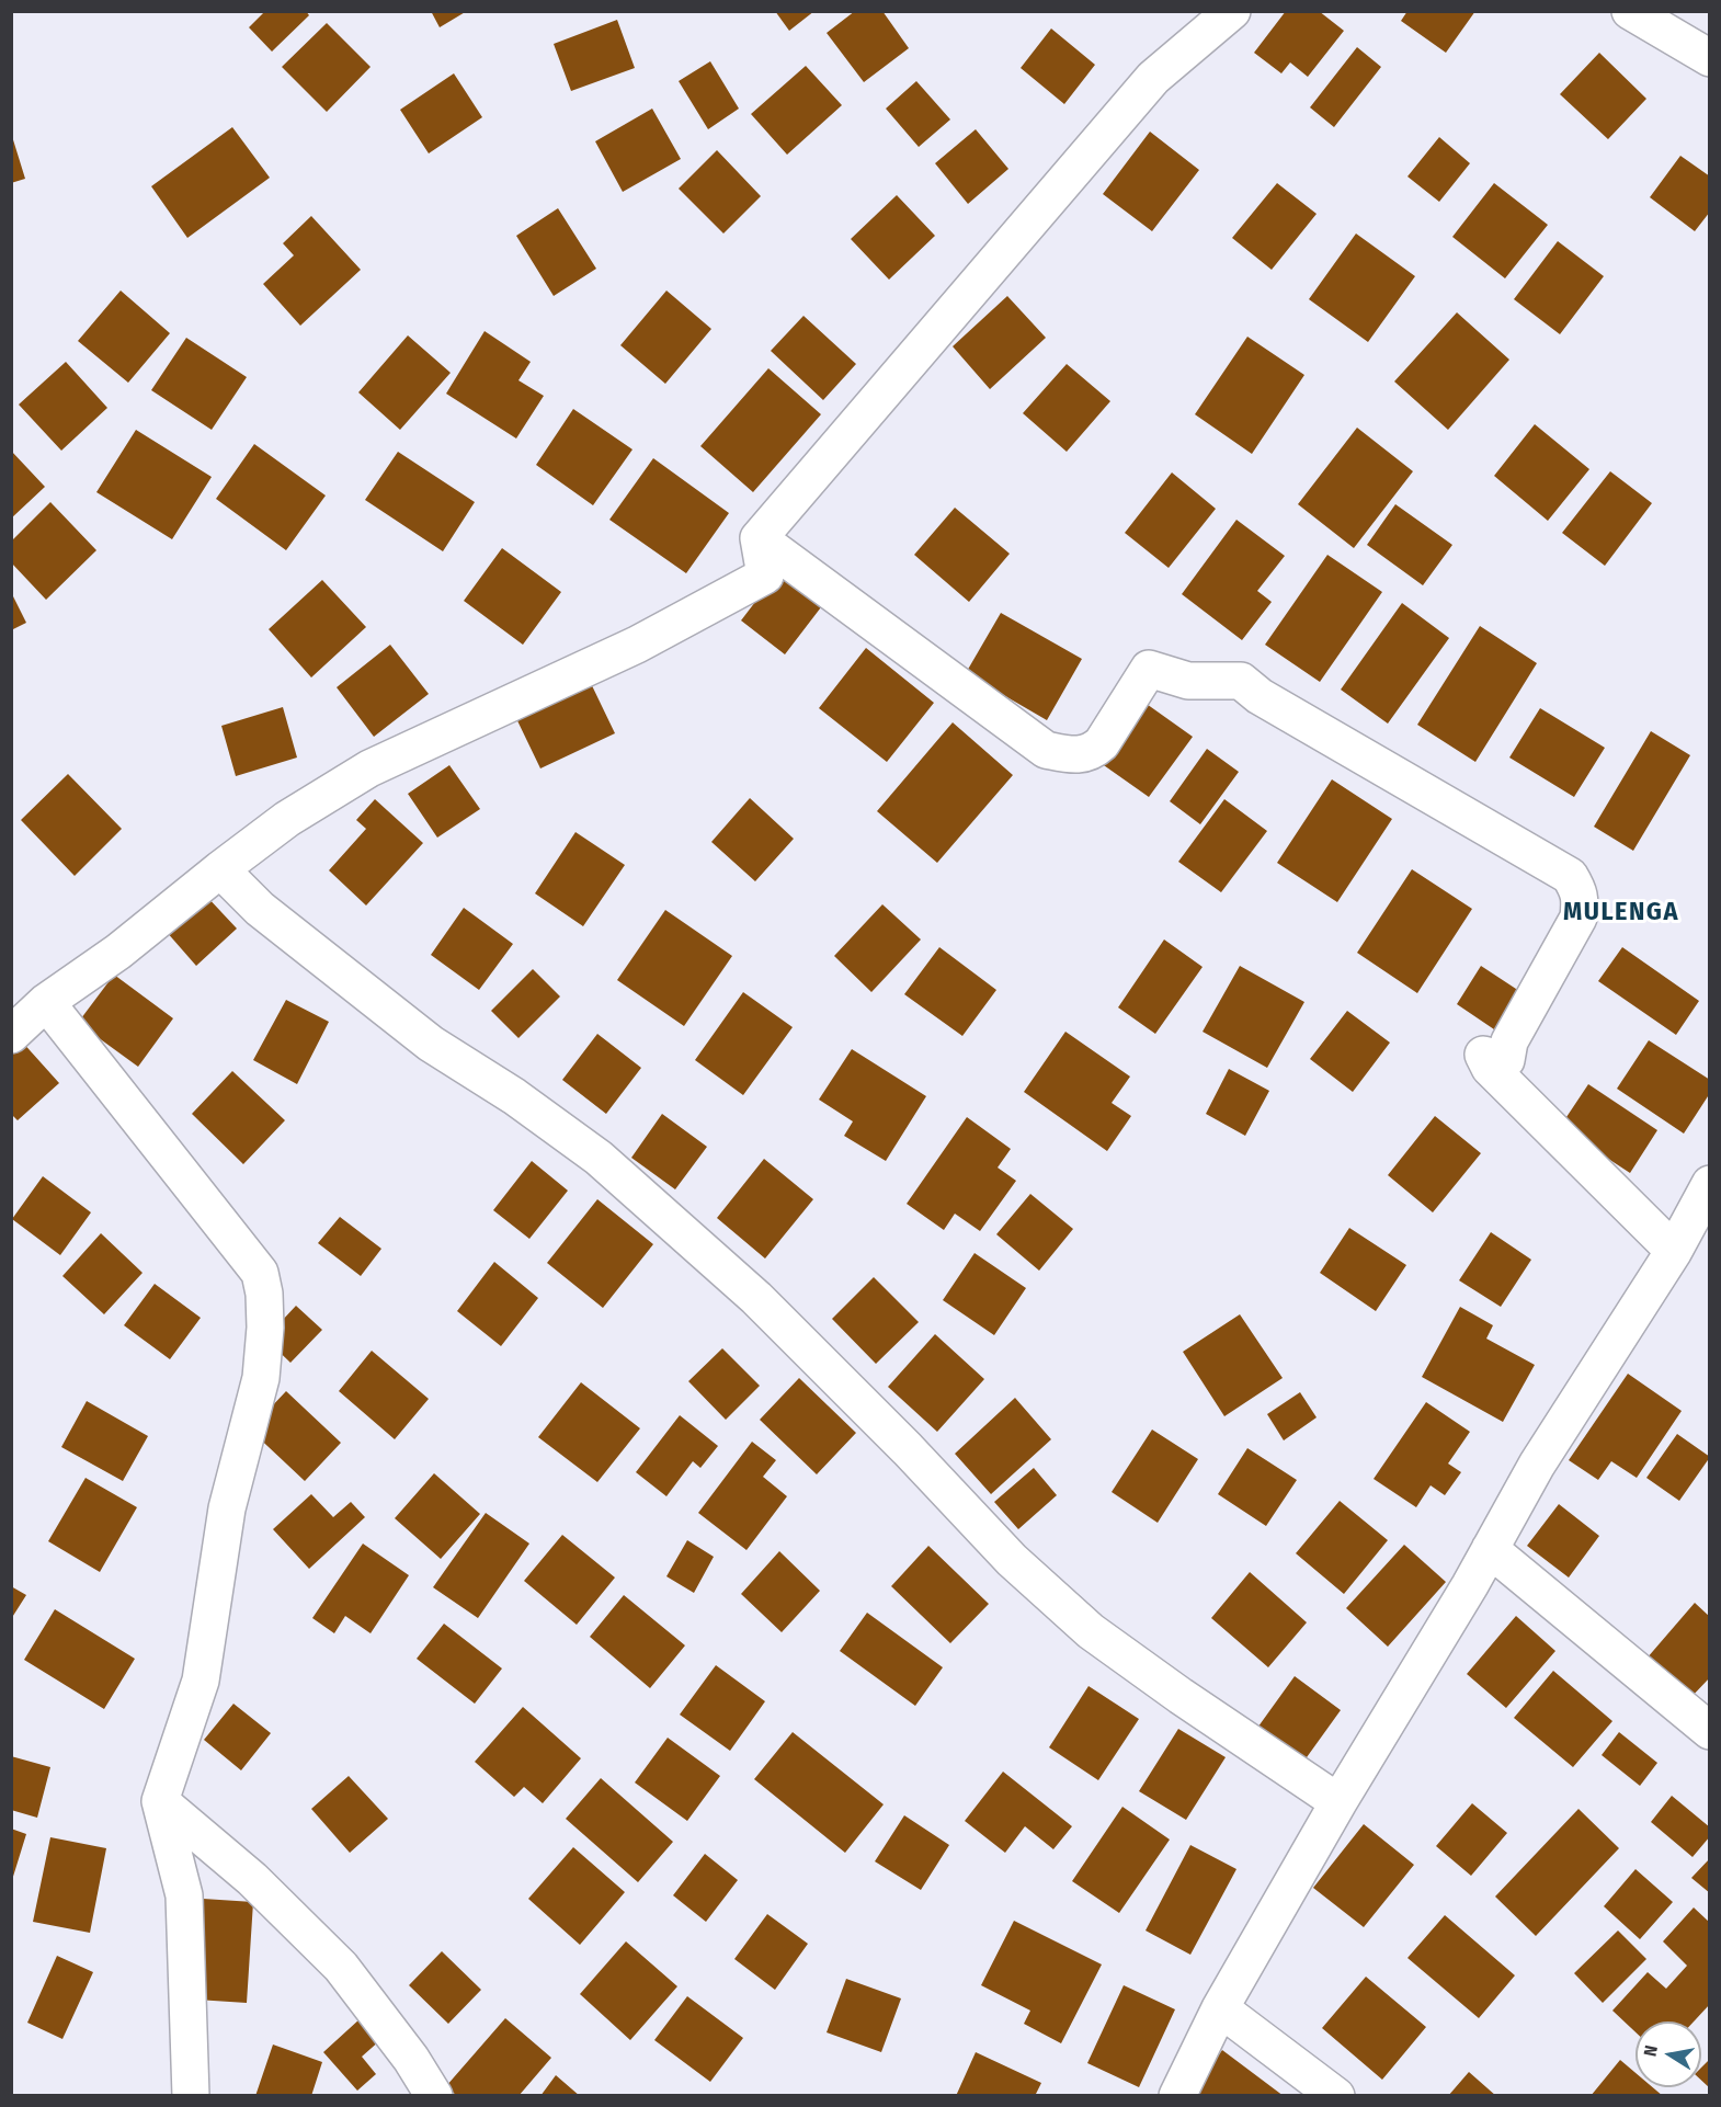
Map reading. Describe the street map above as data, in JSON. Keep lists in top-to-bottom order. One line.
{"districts":["MULENGA"],"north":"left"}
